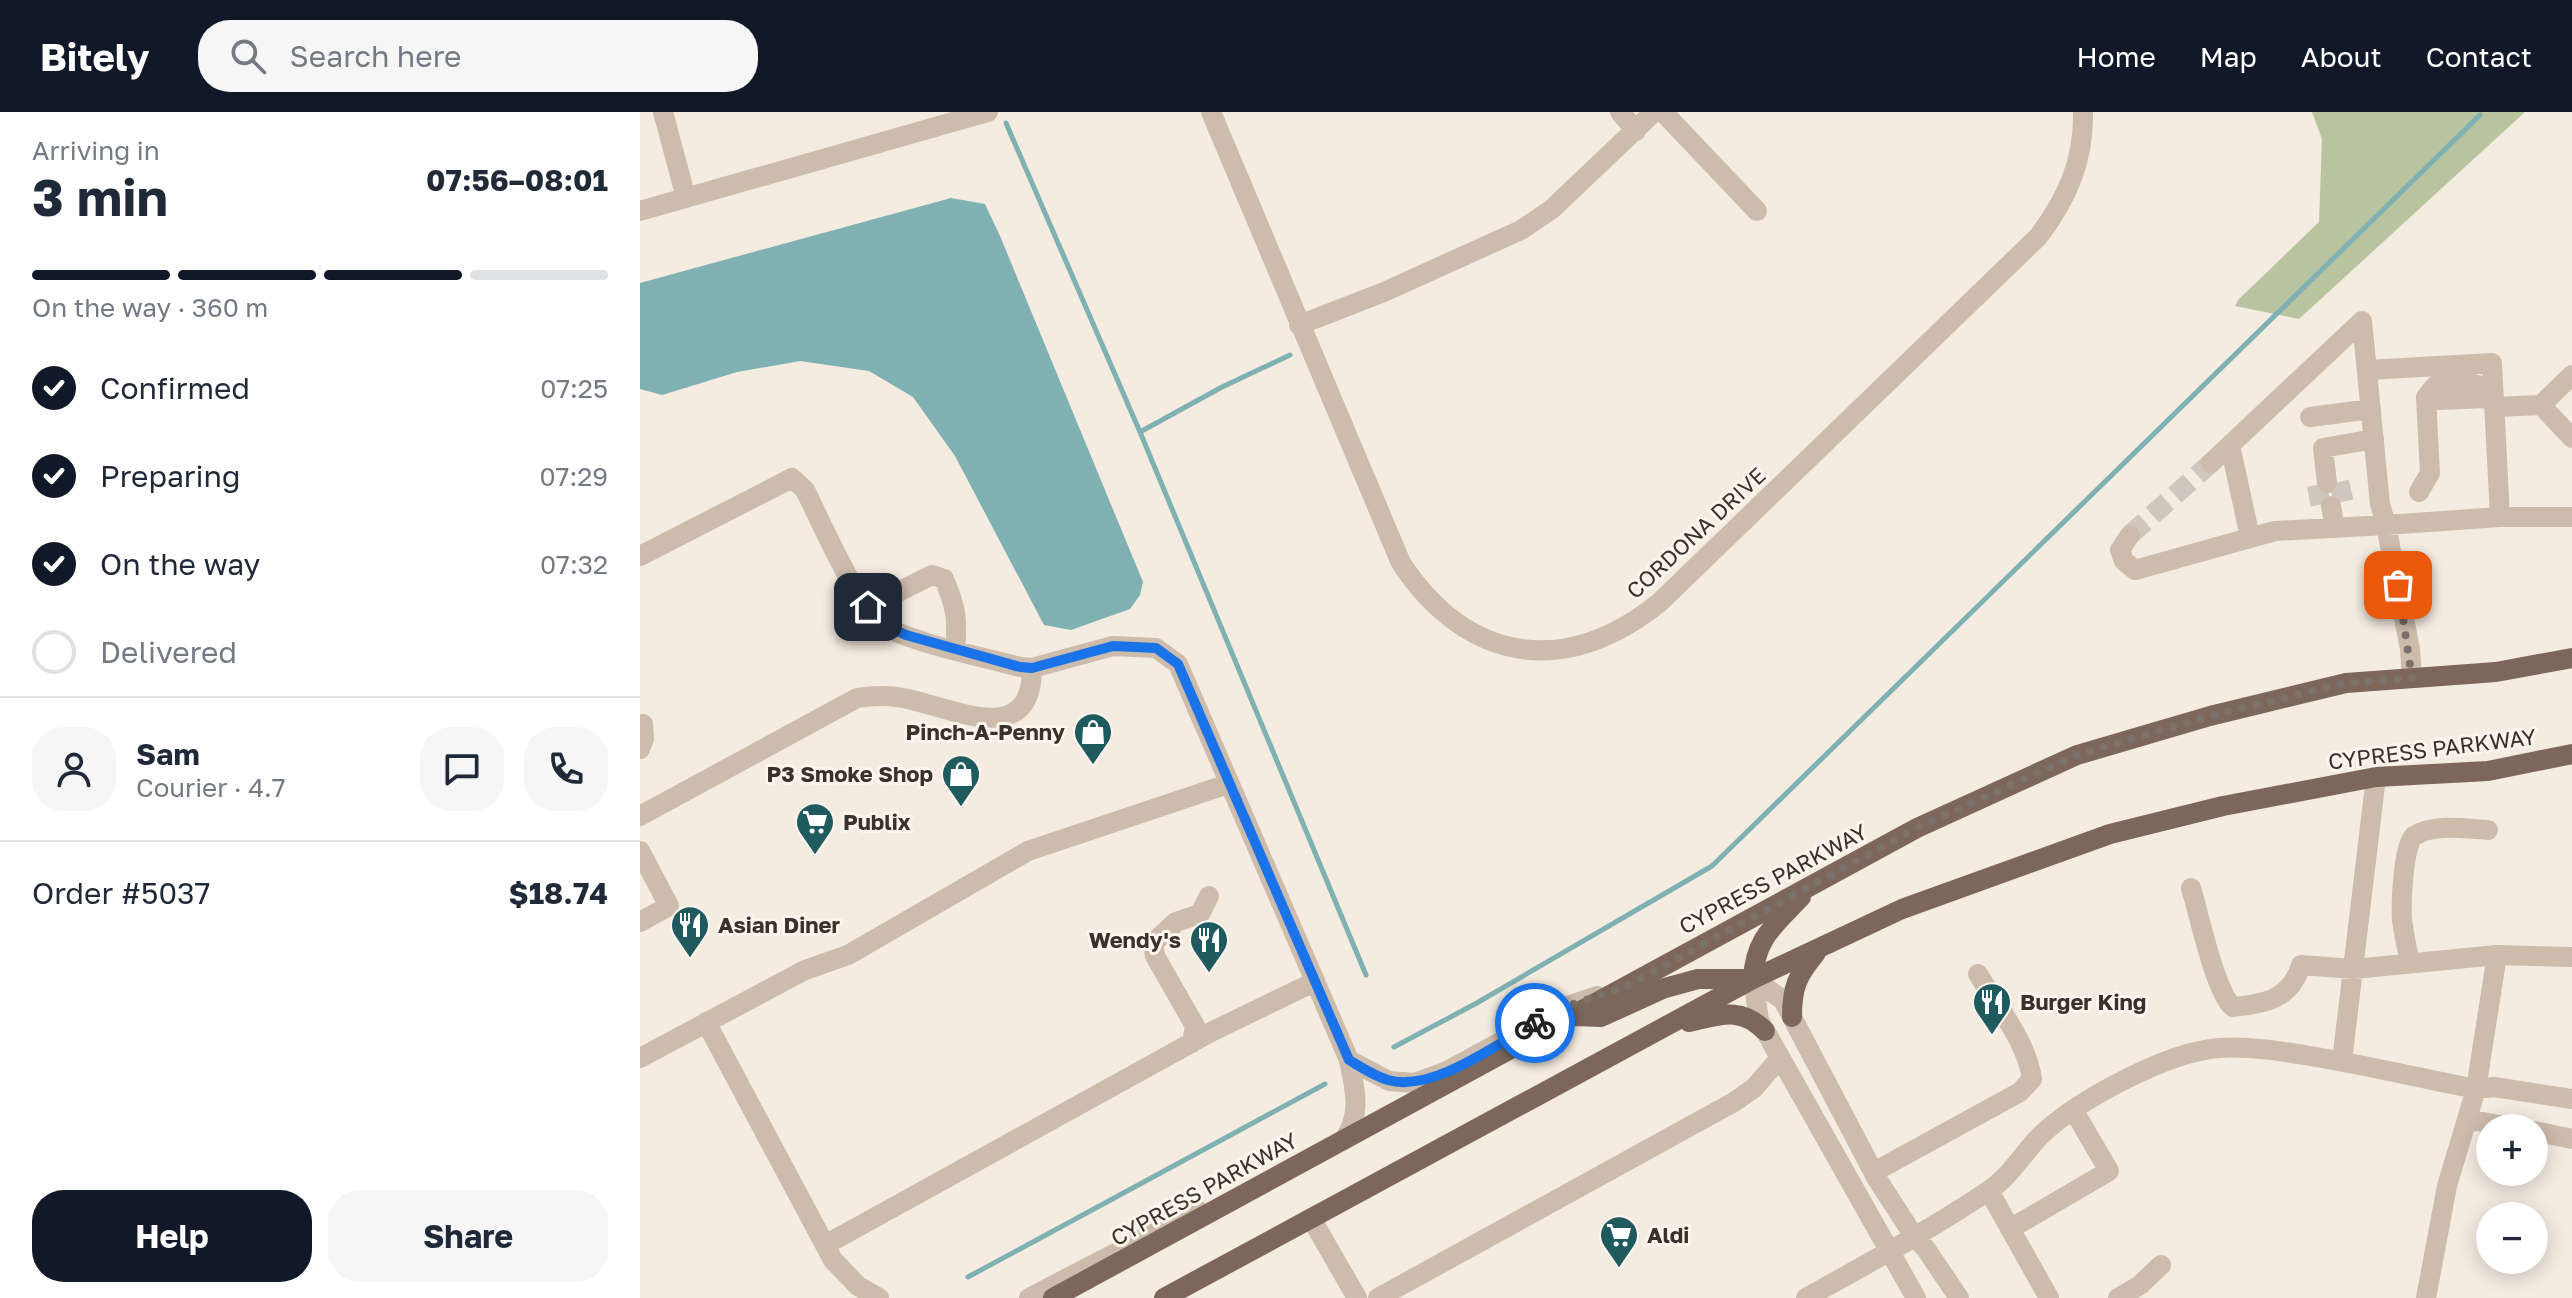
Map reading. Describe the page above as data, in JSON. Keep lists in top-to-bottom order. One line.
{"streets":{"main road":["CYPRESS PARKWAY"],"street":["CORDONA DRIVE"]},"places":{"shop":["Pinch-A-Penny","P3 Smoke Shop"],"supermarket":["Publix","Aldi"],"restaurant":["Asian Diner","Wendy's","Burger King"]},"page":{"header":"Bitely","search":"Search here","nav":["Home","Map","About","Contact"],"heading":["3 min","Arriving in","07:56–08:01"],"panel":["Sam","Courier · 4.7","Order #5037","$18.74"],"bar":"On the way · 360 m","list":[["Confirmed","07:25"],["Preparing","07:29"],["On the way","07:32"],"Delivered"],"map_buttons":["+","−"],"buttons":["Help","Share"]}}
